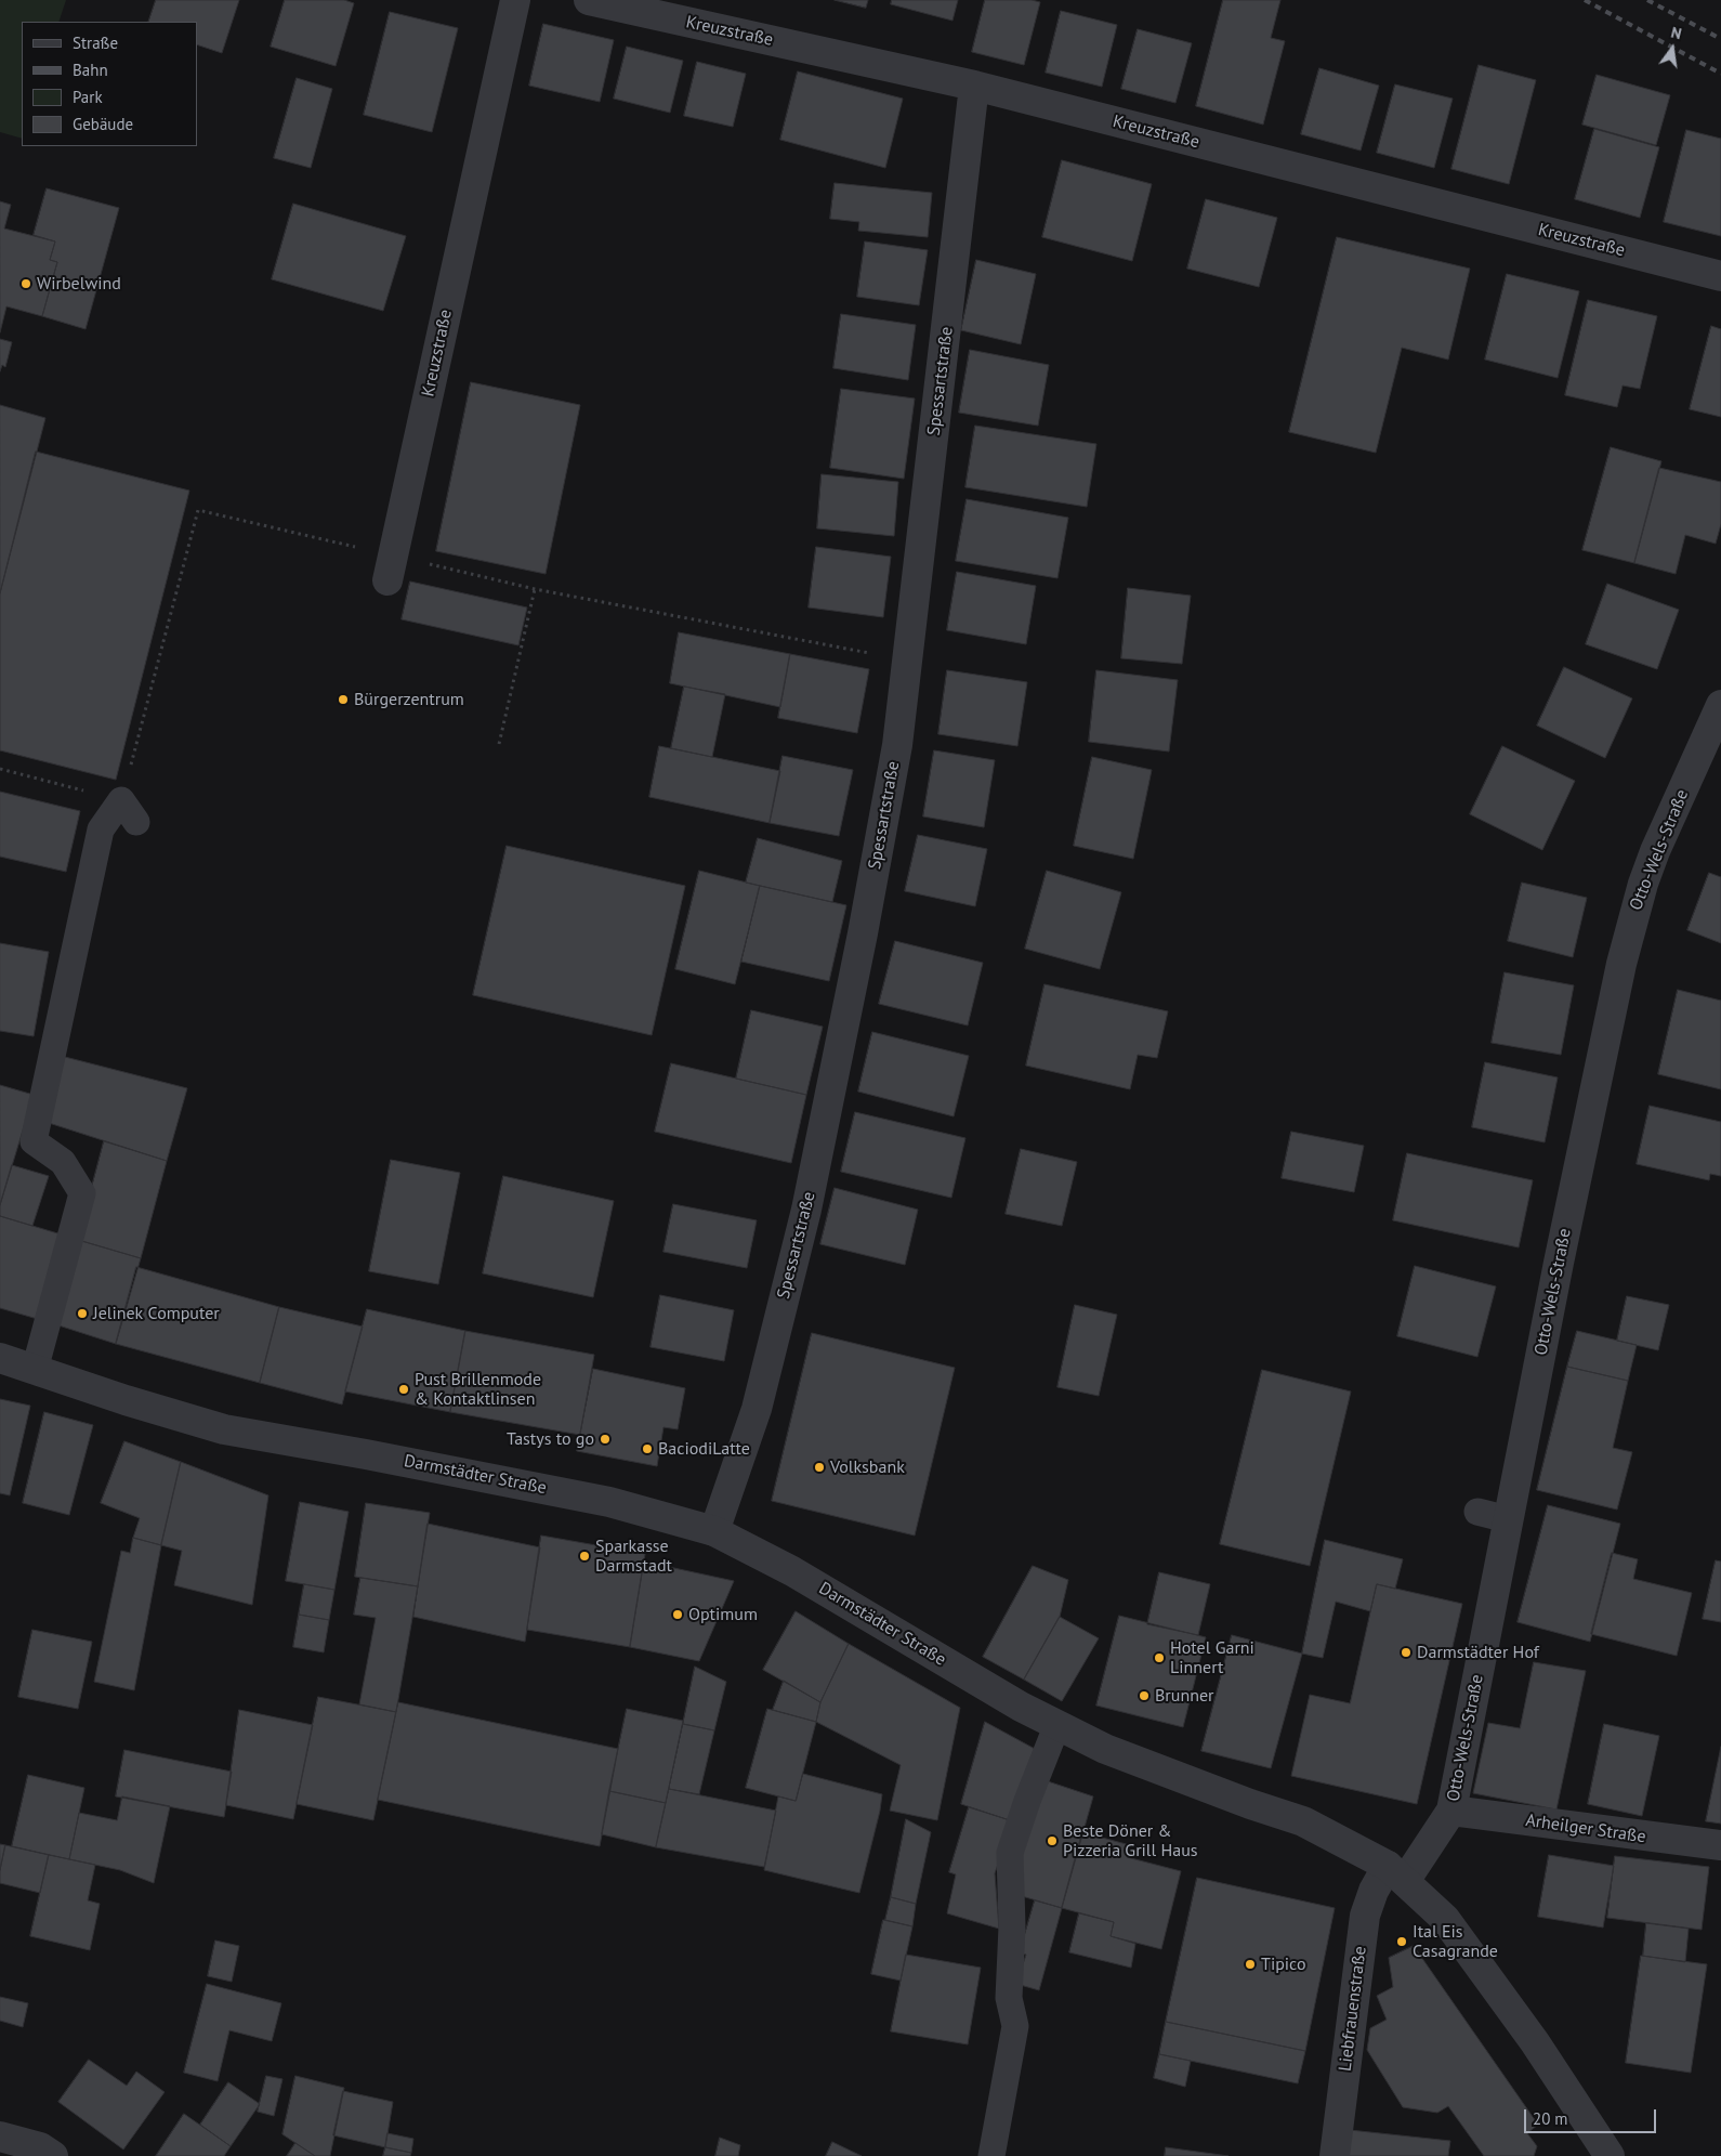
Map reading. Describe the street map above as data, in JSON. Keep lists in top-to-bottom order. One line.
{"streets":{"street":["Kreuzstraße","Spessartstraße","Otto-Wels-Straße","Darmstädter Straße","Arheilger Straße","Liebfrauenstraße"]},"crossings":[["Kreuzstraße","Spessartstraße"],["Spessartstraße","Darmstädter Straße"],["Otto-Wels-Straße","Darmstädter Straße"],["Otto-Wels-Straße","Arheilger Straße"],["Otto-Wels-Straße","Liebfrauenstraße"],["Darmstädter Straße","Liebfrauenstraße"]],"places":["Wirbelwind","Bürgerzentrum","Jelinek Computer","Pust Brillenmode & Kontaktlinsen","Tastys to go","BaciodiLatte","Volksbank","Sparkasse Darmstadt","Optimum","Darmstädter Hof","Hotel Garni Linnert","Brunner","Beste Döner & Pizzeria Grill Haus","Ital Eis Casagrande","Tipico"],"legend":["Straße","Bahn","Park","Gebäude"],"scale_bar":"20 m","north":"top"}
